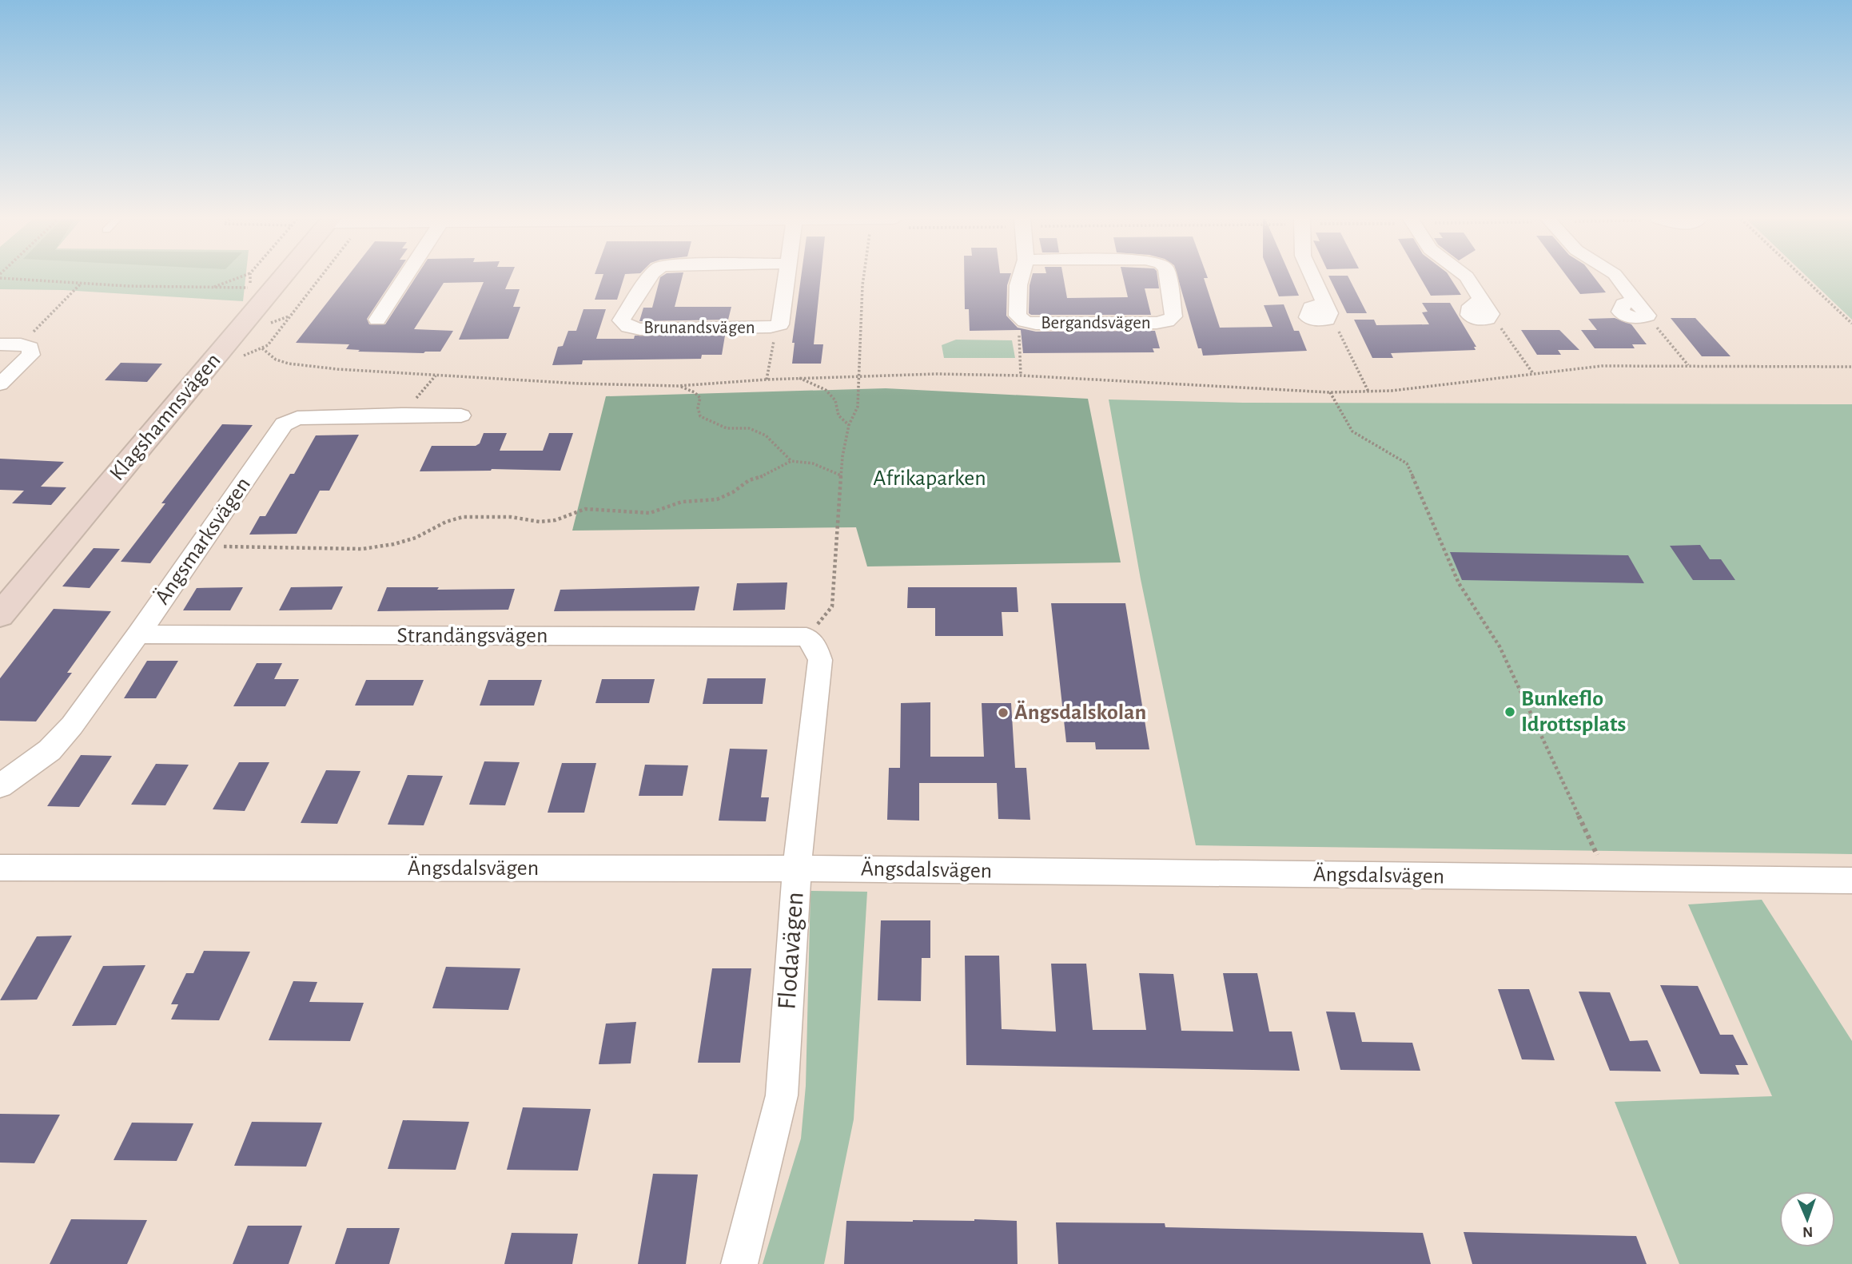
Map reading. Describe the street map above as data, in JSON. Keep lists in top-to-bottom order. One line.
{"streets":{"street":["Bergandsvägen","Brunandsvägen","Klagshamnsvägen","Ängsmarksvägen","Strandängsvägen","Ängsdalsvägen","Flodavägen"]},"crossings":[["Ängsmarksvägen","Strandängsvägen"],["Strandängsvägen","Flodavägen"],["Ängsdalsvägen","Flodavägen"]],"parks":["Afrikaparken"],"places":["Bunkeflo Idrottsplats","Ängsdalskolan"],"north":"bottom"}
